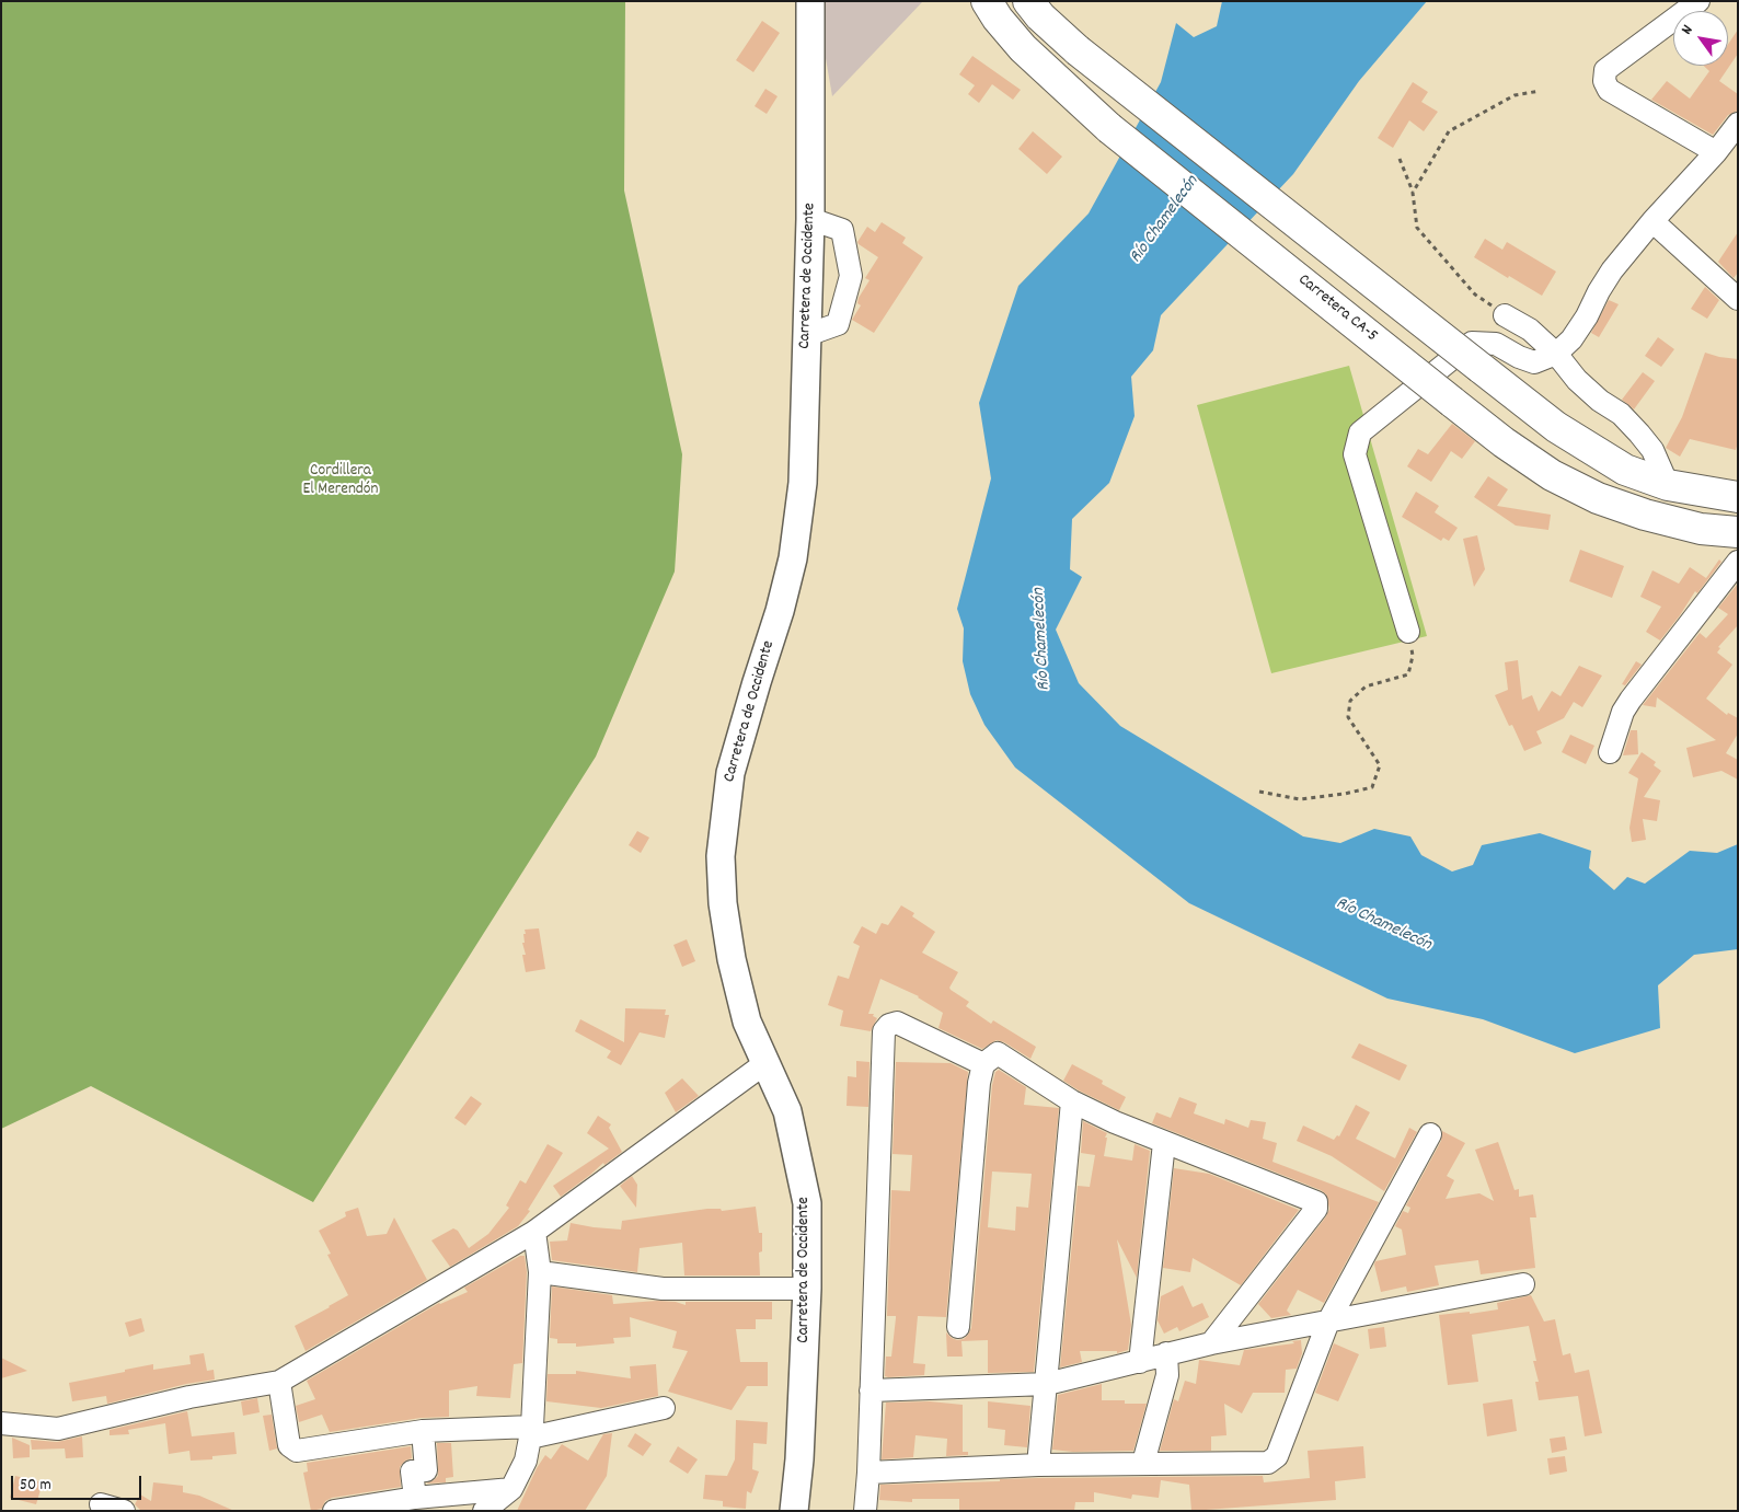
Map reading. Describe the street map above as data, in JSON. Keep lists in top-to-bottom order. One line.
{"streets":{"highway":["Carretera CA-5"],"main road":["Carretera de Occidente"]},"water":["Río Chamelecón"],"parks":["Cordillera El Merendón"],"scale_bar":"50 m","north":"top left"}
